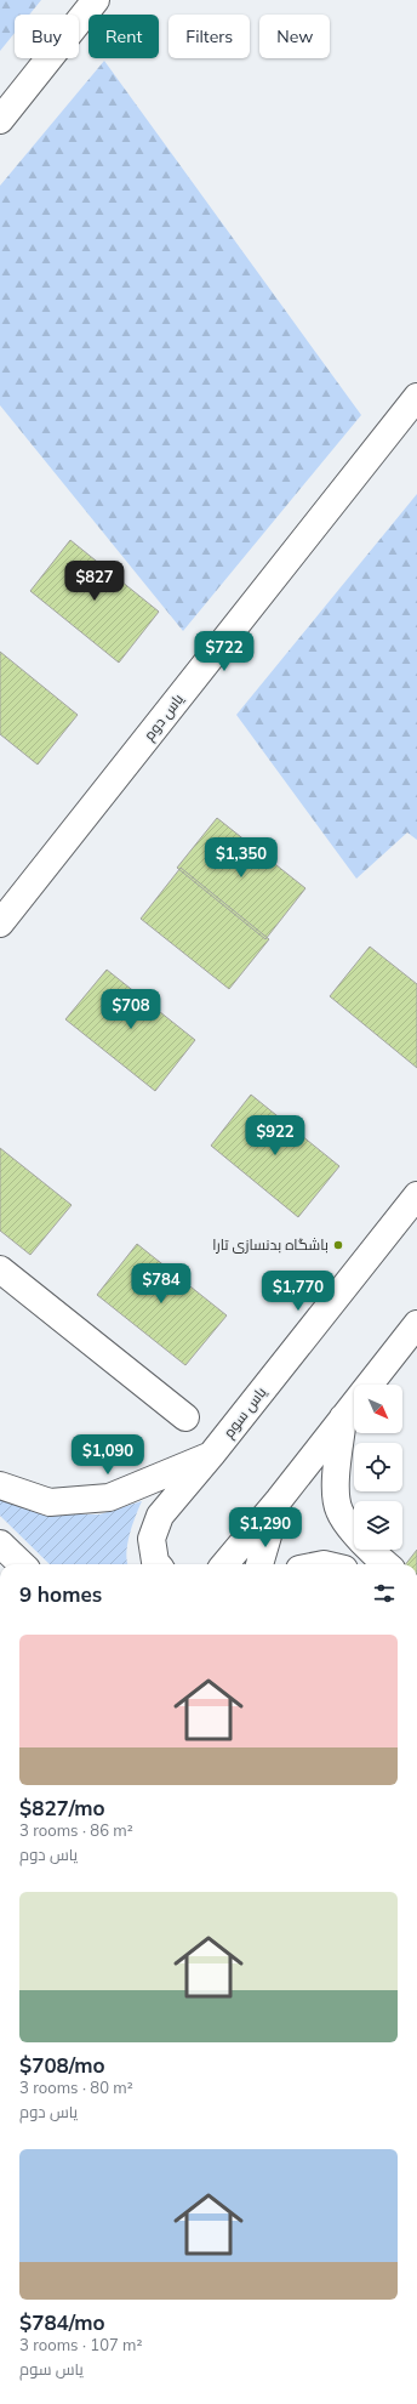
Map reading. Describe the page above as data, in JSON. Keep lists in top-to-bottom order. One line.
{"streets":{"main road":["یاس دوم","یاس سوم"]},"places":["باشگاه بدنسازی تارا"],"north":"bottom right","page":{"chip":["Buy","Rent","Filters","New"],"price":["$827","$722","$1,350","$708","$922","$784","$1,770","$1,090","$1,290"],"heading":"9 homes","list":[{"name":"$827/mo","note":"3 rooms · 86 m² · یاس دوم"},{"name":"$708/mo","note":"3 rooms · 80 m² · یاس دوم"},{"name":"$784/mo","note":"3 rooms · 107 m² · یاس سوم"}]}}
